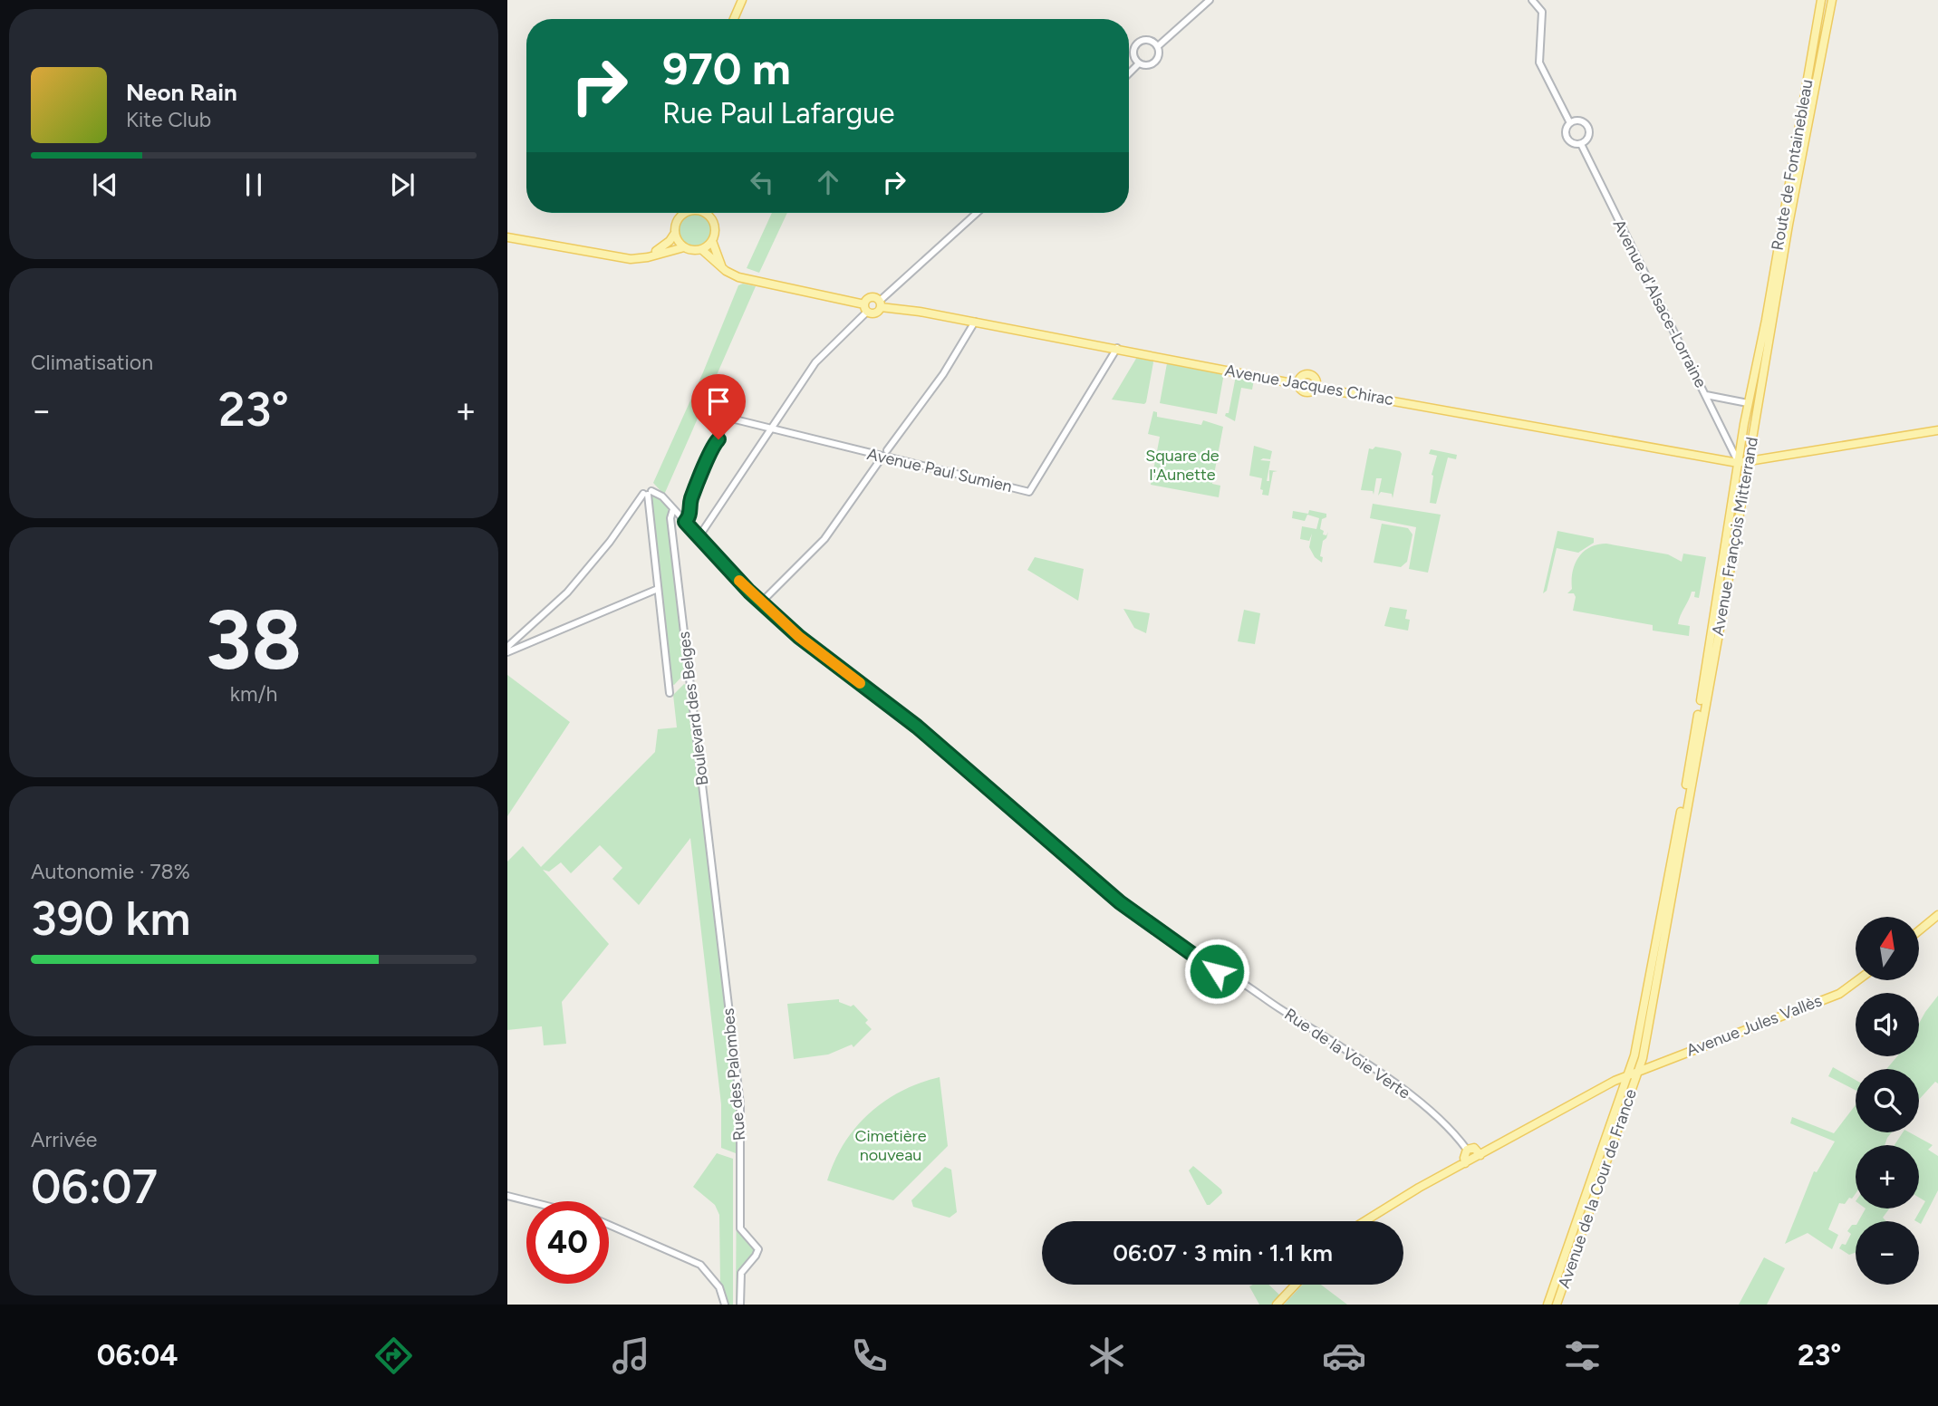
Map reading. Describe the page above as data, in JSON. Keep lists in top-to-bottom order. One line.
{"streets":{"main road":["Route de Fontainebleau","Avenue Jacques Chirac","Avenue François Mitterrand","Avenue Jules Vallès","Avenue de la Cour de France"],"street":["Avenue d'Alsace-Lorraine","Avenue Paul Sumien","Boulevard des Belges","Rue de la Voie Verte","Rue des Palombes"]},"crossings":[["Route de Fontainebleau","Avenue François Mitterrand"],["Avenue d'Alsace-Lorraine","Avenue Jacques Chirac"],["Avenue d'Alsace-Lorraine","Avenue François Mitterrand"],["Avenue Jacques Chirac","Avenue Paul Sumien"],["Avenue Jacques Chirac","Avenue François Mitterrand"],["Avenue Paul Sumien","Rue de la Voie Verte"],["Avenue François Mitterrand","Avenue Jules Vallès"],["Avenue François Mitterrand","Avenue de la Cour de France"],["Boulevard des Belges","Rue de la Voie Verte"],["Boulevard des Belges","Rue des Palombes"],["Avenue Jules Vallès","Avenue de la Cour de France"]],"parks":["Square de l'Aunette","Cimetière nouveau"],"north":"top","page":{"turn":["970 m","Rue Paul Lafargue"],"song":["Neon Rain","Kite Club"],"tile":["Climatisation",["38","km/h"],["Autonomie · 78%","390 km"],["Arrivée","06:07"]],"heat":["−","23°","+"],"map_buttons":["+","−"],"limit":"40","trip":"06:07 · 3 min · 1.1 km","tabs":["06:04","23°"]}}
